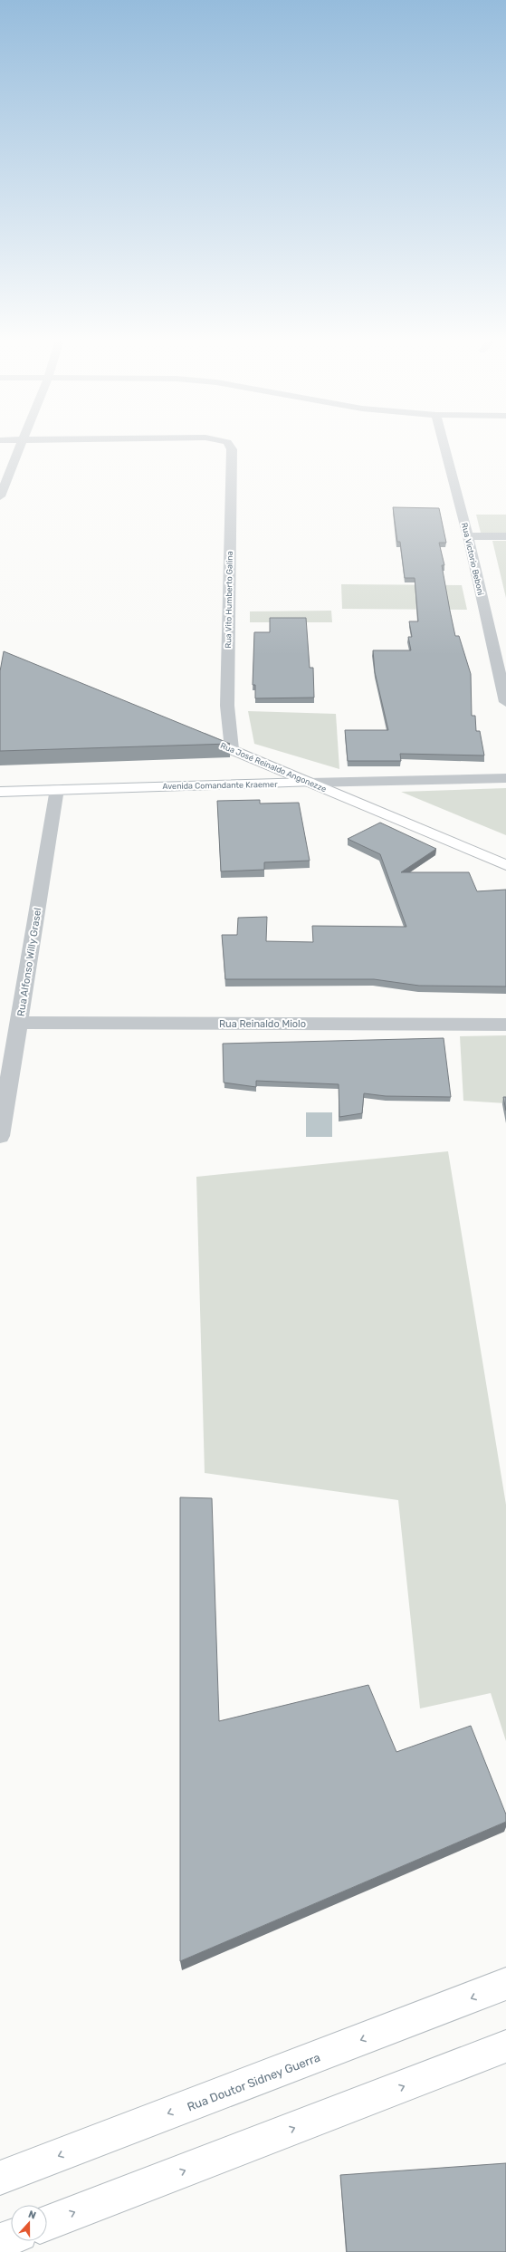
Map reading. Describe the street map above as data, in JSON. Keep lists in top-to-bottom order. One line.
{"streets":{"main road":["Rua José Reinaldo Angonezze","Avenida Comandante Kraemer","Rua Doutor Sidney Guerra"],"street":["Rua Victorio Beboni","Rua Vito Humberto Galina","Rua Alfonso Willy Grasel","Rua Reinaldo Miolo"]},"crossings":[["Rua Vito Humberto Galina","Rua José Reinaldo Angonezze"],["Rua José Reinaldo Angonezze","Avenida Comandante Kraemer"],["Avenida Comandante Kraemer","Rua Alfonso Willy Grasel"],["Rua Alfonso Willy Grasel","Rua Reinaldo Miolo"]],"north":"top"}
